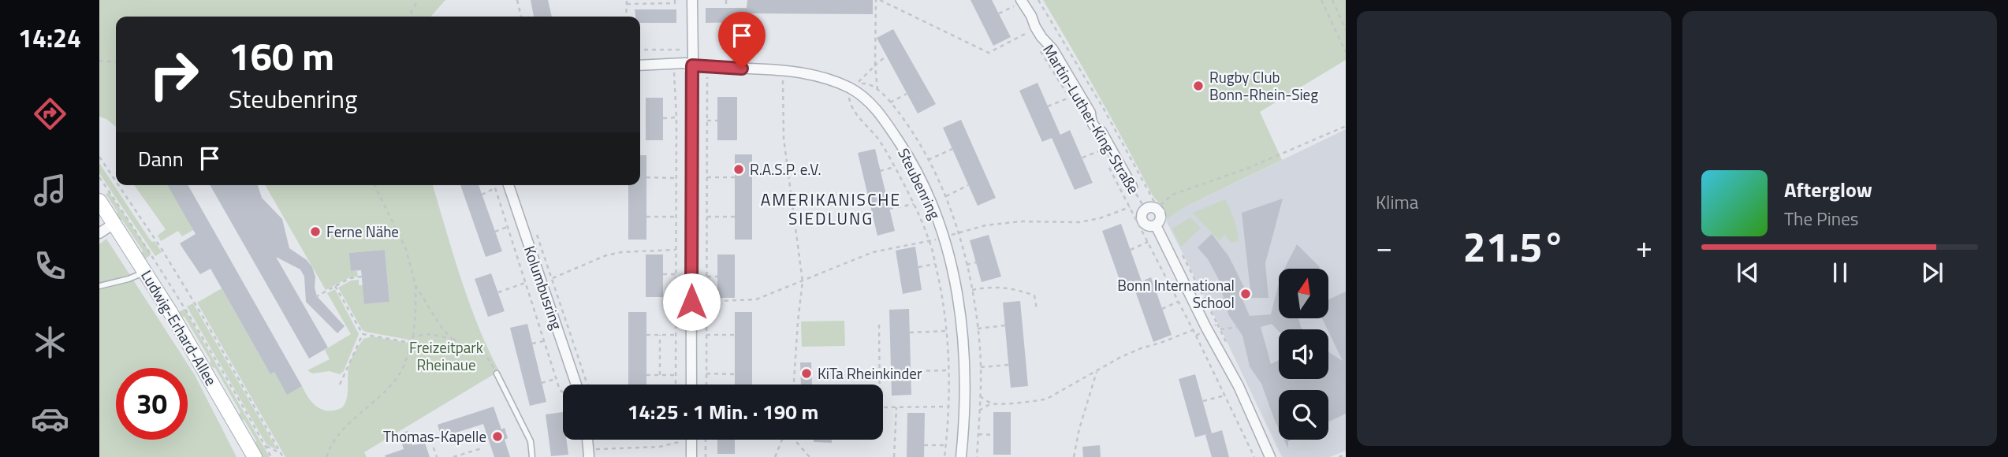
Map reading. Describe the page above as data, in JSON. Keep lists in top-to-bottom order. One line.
{"streets":{"main road":["Ludwig-Erhard-Allee"],"street":["Martin-Luther-King-Straße","Steubenring","Kolumbusring"]},"districts":["AMERIKANISCHE SIEDLUNG"],"parks":["Freizeitpark Rheinaue"],"places":["Rugby Club Bonn-Rhein-Sieg","R.A.S.P. e.V.","Ferne Nähe","Bonn International School","KiTa Rheinkinder","Thomas-Kapelle"],"north":"top","page":{"tabs":"14:24","tile":"Klima","turn":["160 m","Steubenring"],"then":"Dann","song":["Afterglow","The Pines"],"heat":["−","21.5°","+"],"limit":"30","trip":"14:25 · 1 Min. · 190 m"}}
